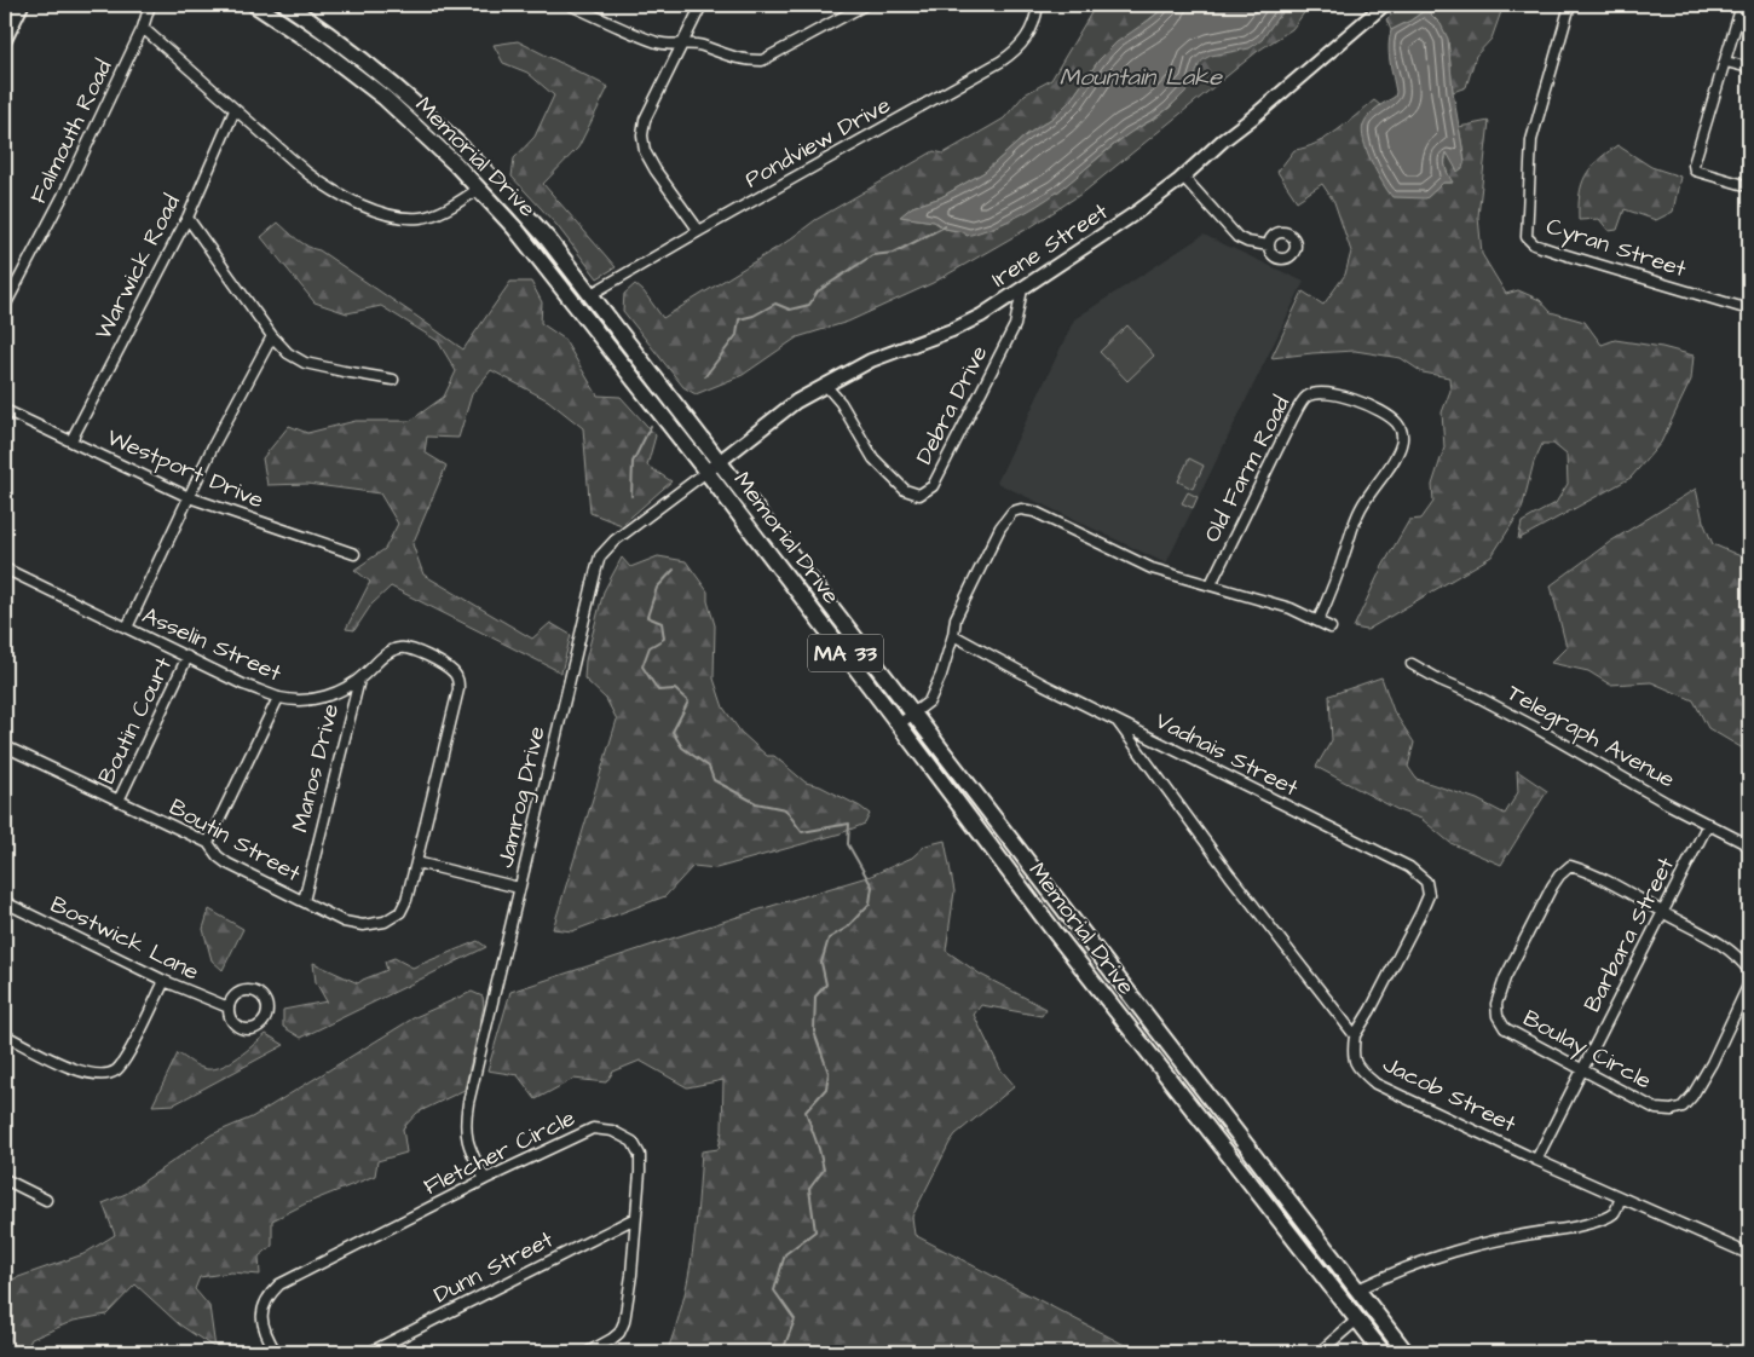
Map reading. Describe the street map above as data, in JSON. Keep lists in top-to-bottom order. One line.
{"streets":{"main road":["Memorial Drive","MA 33"],"street":["Falmouth Road","Pondview Drive","Irene Street","Cyran Street","Warwick Road","Debra Drive","Westport Drive","Old Farm Road","Asselin Street","Boutin Court","Telegraph Avenue","Vadnais Street","Manos Drive","Jamrog Drive","Boutin Street","Barbara Street","Bostwick Lane","Boulay Circle","Jacob Street","Fletcher Circle","Dunn Street"]},"crossings":[["Pondview Drive","Memorial Drive"],["Memorial Drive","Irene Street"],["Memorial Drive","Jamrog Drive"],["Irene Street","Debra Drive"],["Irene Street","Jamrog Drive"],["Warwick Road","Westport Drive"],["Asselin Street","Boutin Court"],["Asselin Street","Manos Drive"],["Asselin Street","Boutin Street"],["Boutin Court","Boutin Street"],["Telegraph Avenue","Barbara Street"],["Vadnais Street","Jacob Street"],["Manos Drive","Boutin Street"],["Jamrog Drive","Fletcher Circle"],["Barbara Street","Boulay Circle"],["Barbara Street","Jacob Street"],["Fletcher Circle","Dunn Street"]],"water":["Mountain Lake"]}
